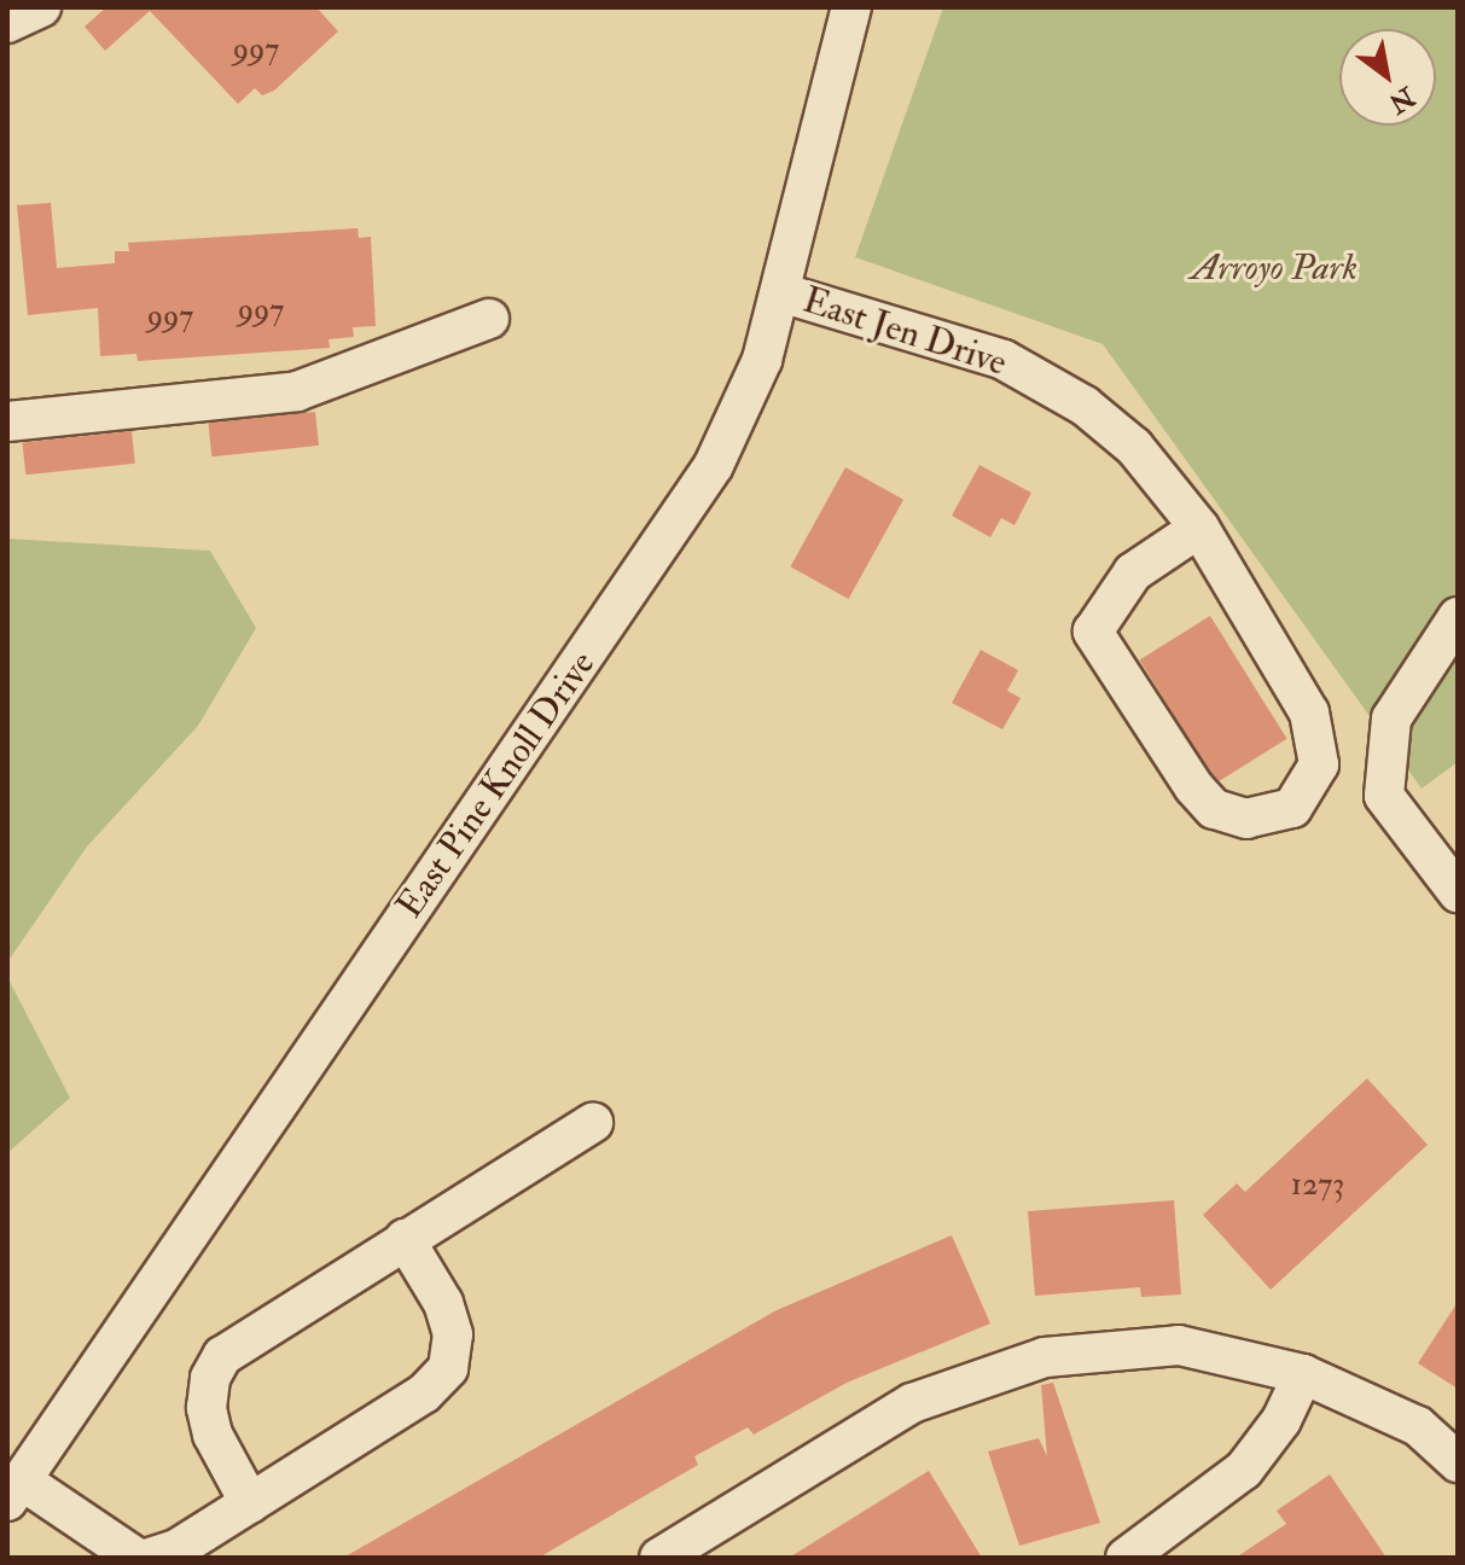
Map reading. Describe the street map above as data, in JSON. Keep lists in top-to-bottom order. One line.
{"streets":{"street":["East Jen Drive","East Pine Knoll Drive"]},"crossings":[["East Jen Drive","East Pine Knoll Drive"]],"parks":["Arroyo Park"],"house_numbers":["997","997","997","1273"],"north":"bottom right"}
